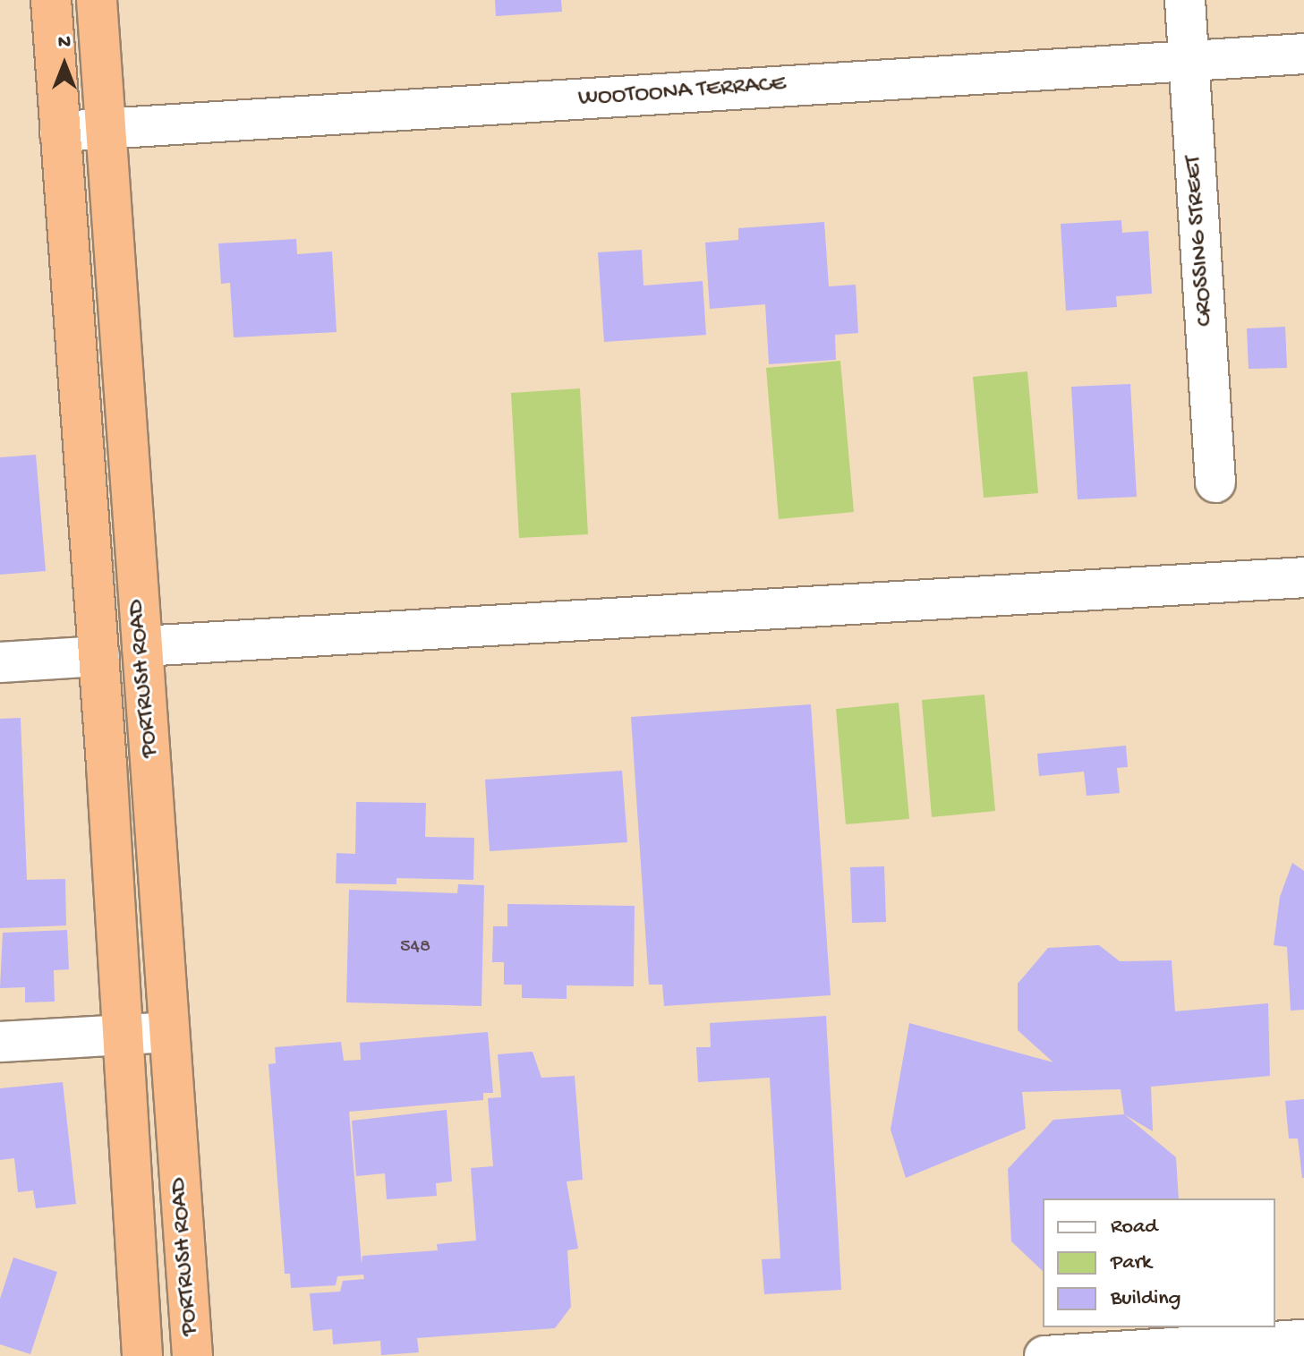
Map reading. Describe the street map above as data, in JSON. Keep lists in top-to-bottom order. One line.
{"streets":{"highway":["PORTRUSH ROAD"],"street":["WOOTOONA TERRACE","CROSSING STREET"]},"crossings":[["WOOTOONA TERRACE","CROSSING STREET"],["WOOTOONA TERRACE","PORTRUSH ROAD"]],"house_numbers":["548"],"legend":["Road","Park","Building"],"north":"top"}
